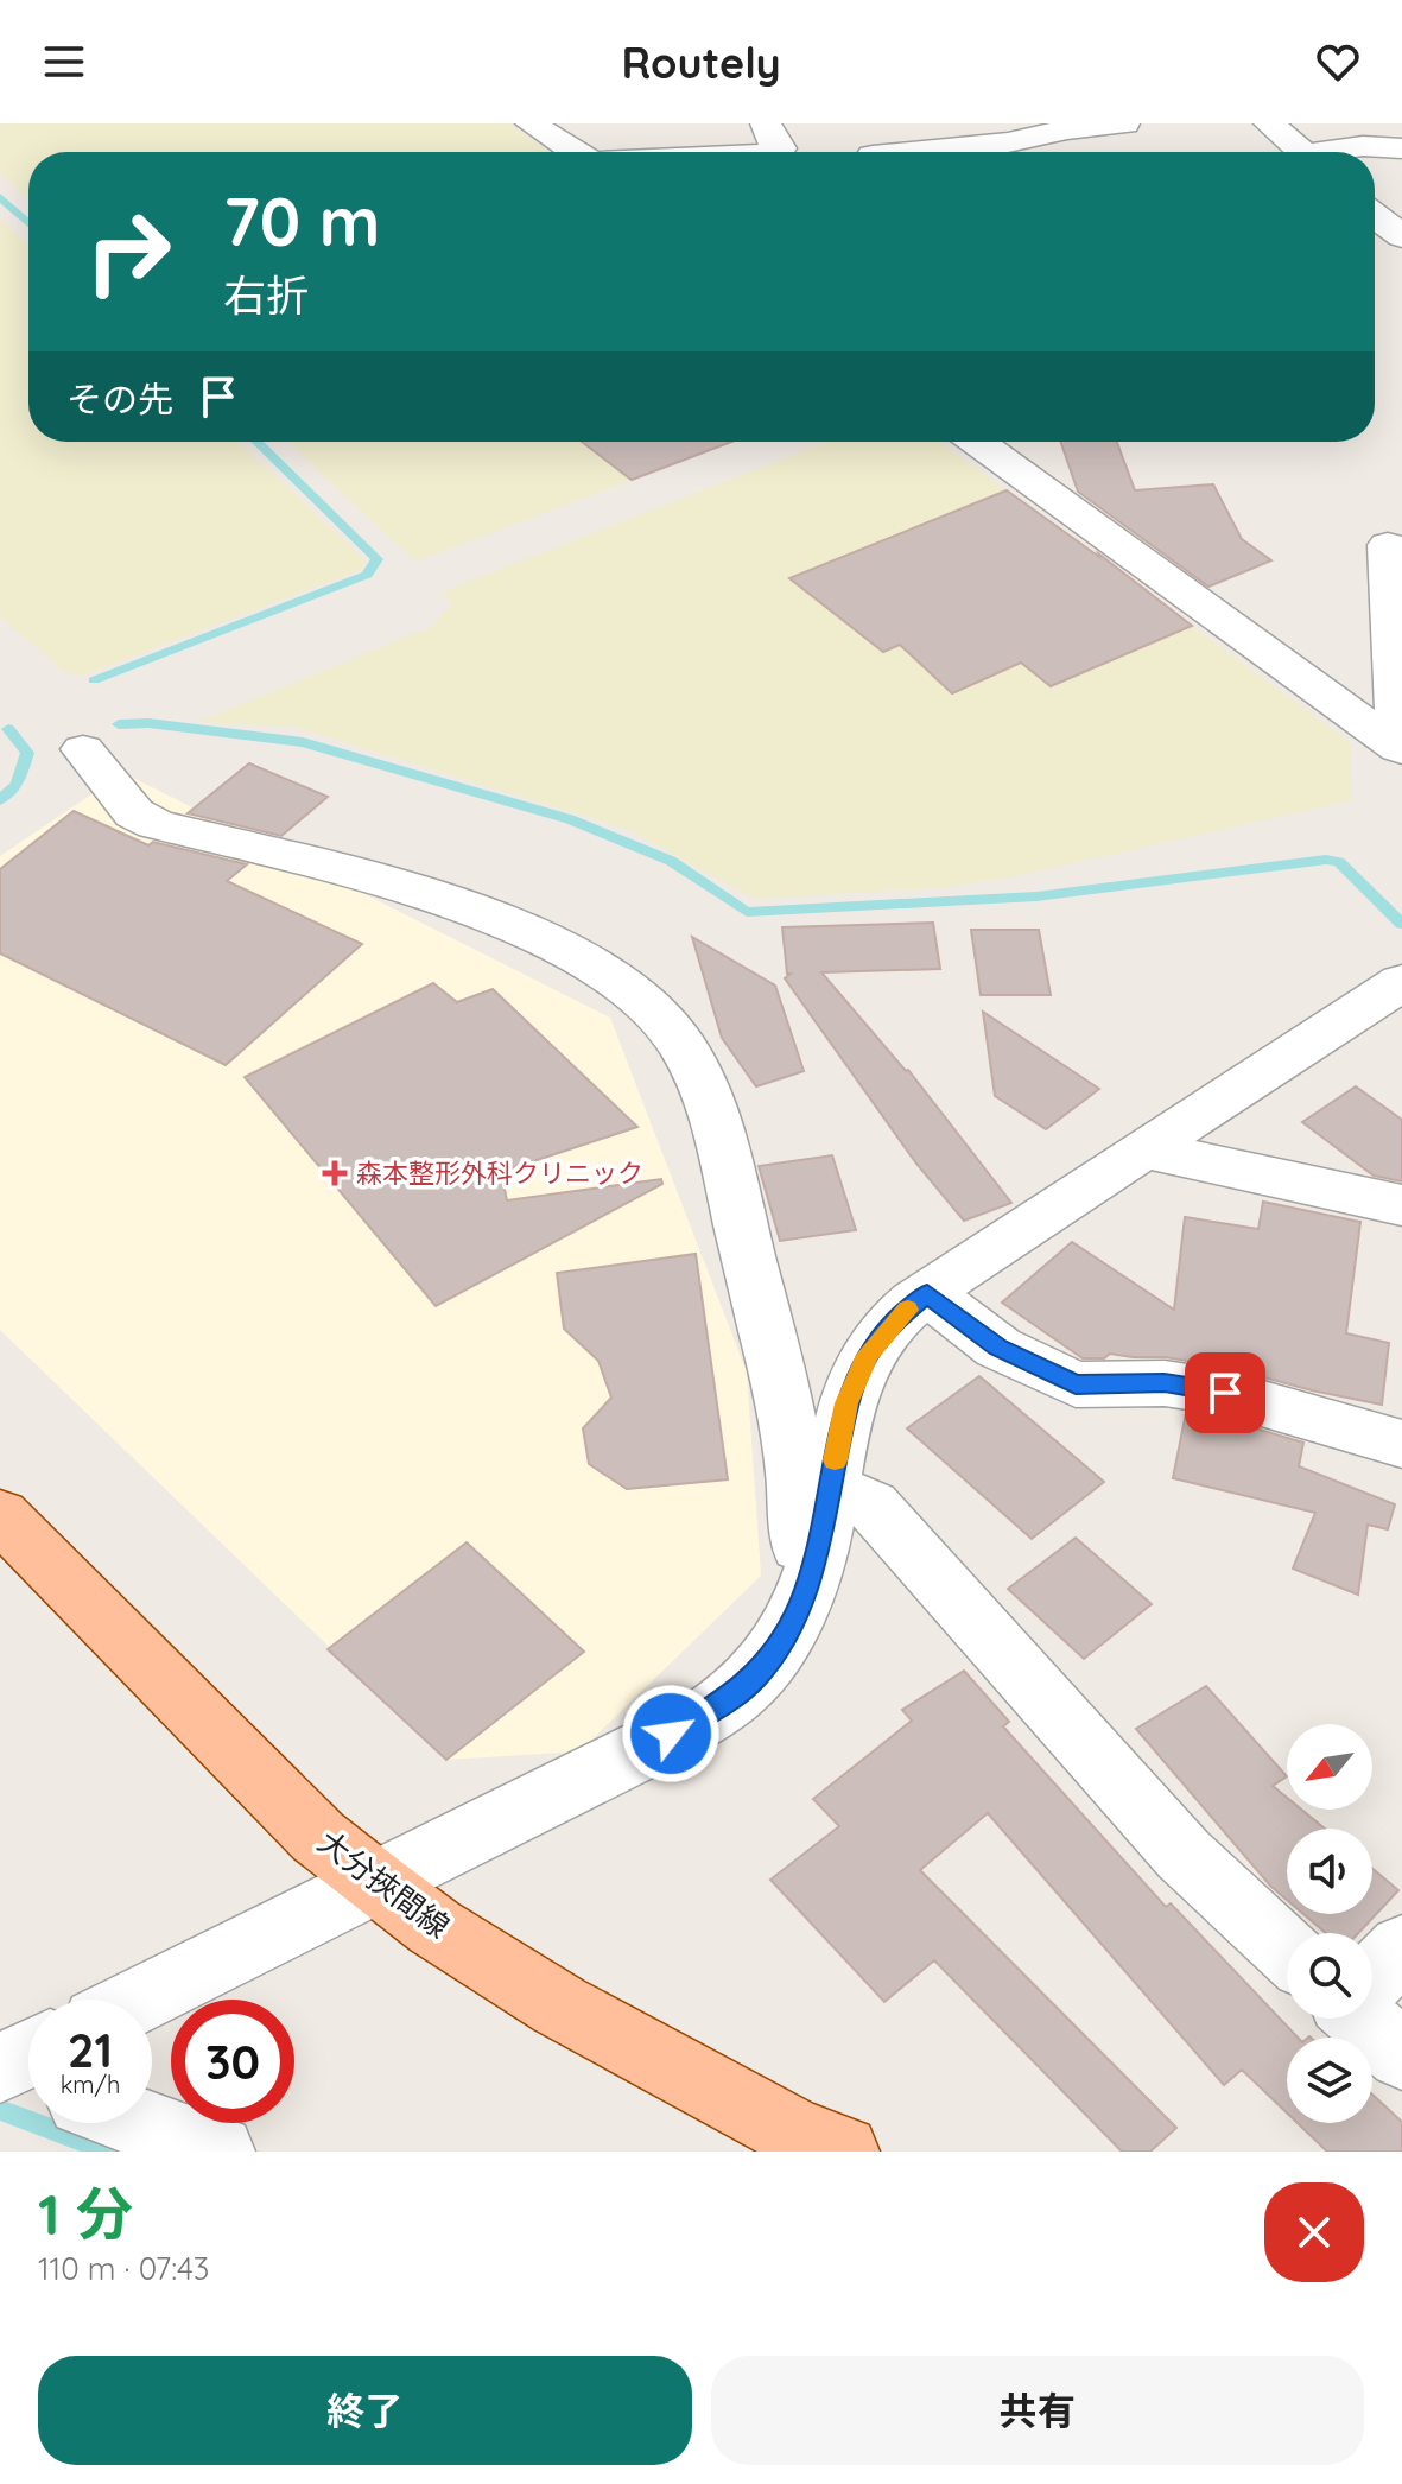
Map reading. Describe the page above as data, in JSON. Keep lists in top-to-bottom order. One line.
{"streets":{"main road":["大分挾間線"]},"places":{"health":["森本整形外科クリニック"]},"north":"bottom left","page":{"header":"Routely","turn":["70 m","右折"],"then":"その先","speed":"21 km/h","limit":"30","heading":["1 分","110 m · 07:43"],"buttons":["終了","共有"]}}
